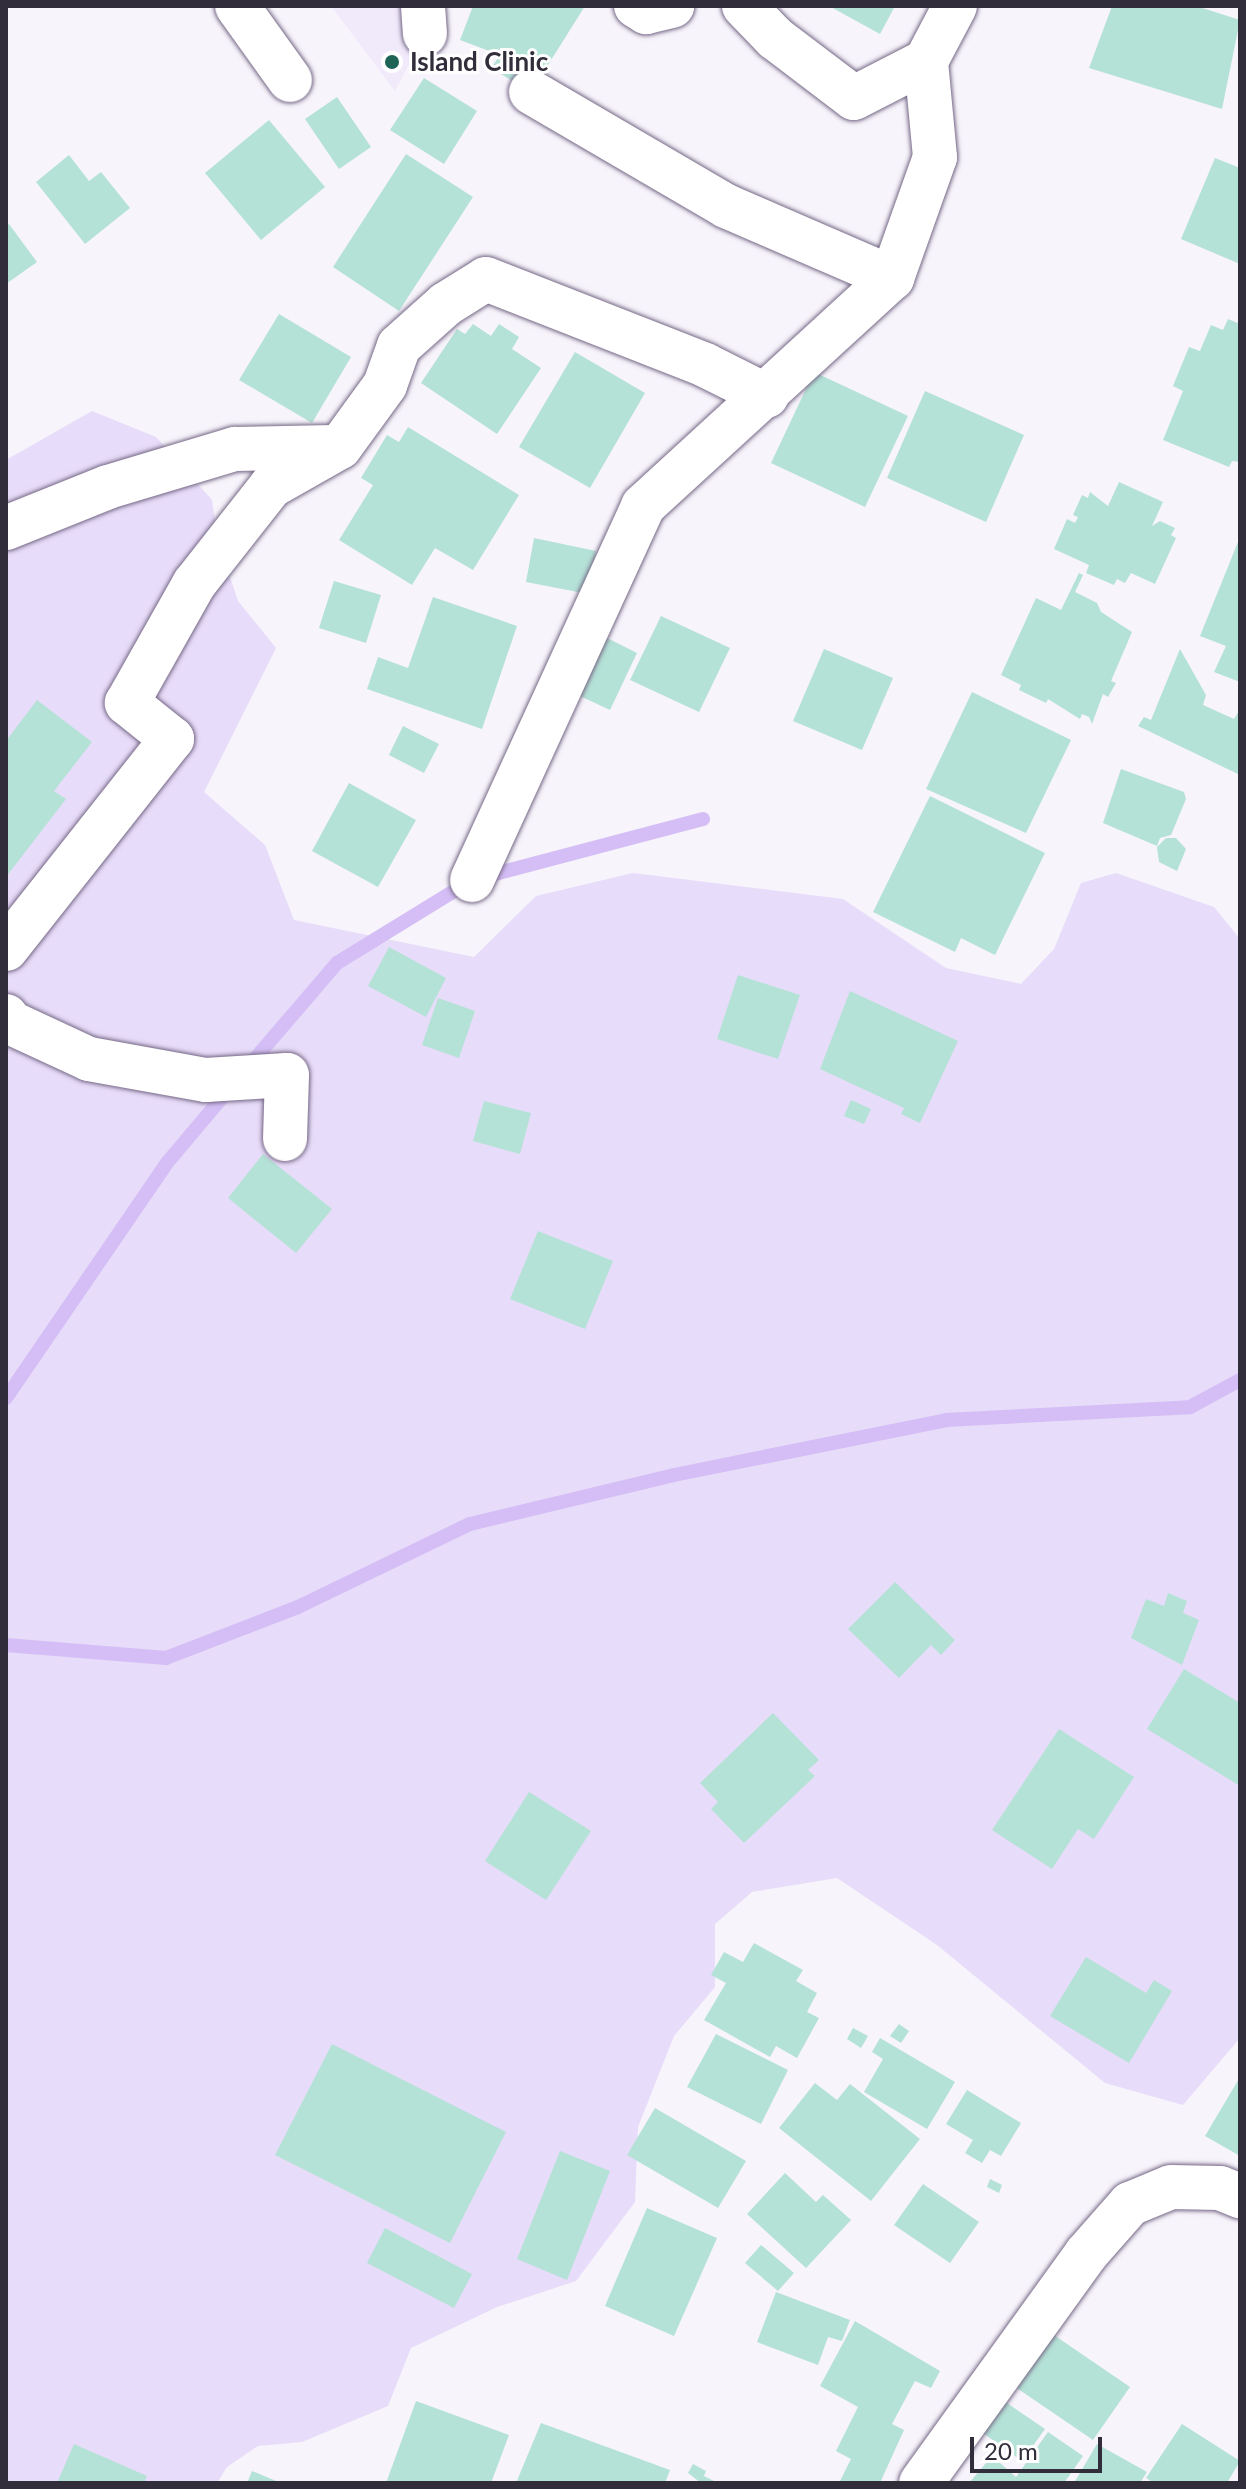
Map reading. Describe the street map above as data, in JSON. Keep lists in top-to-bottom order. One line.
{"places":["Island Clinic"],"scale_bar":"20 m"}
